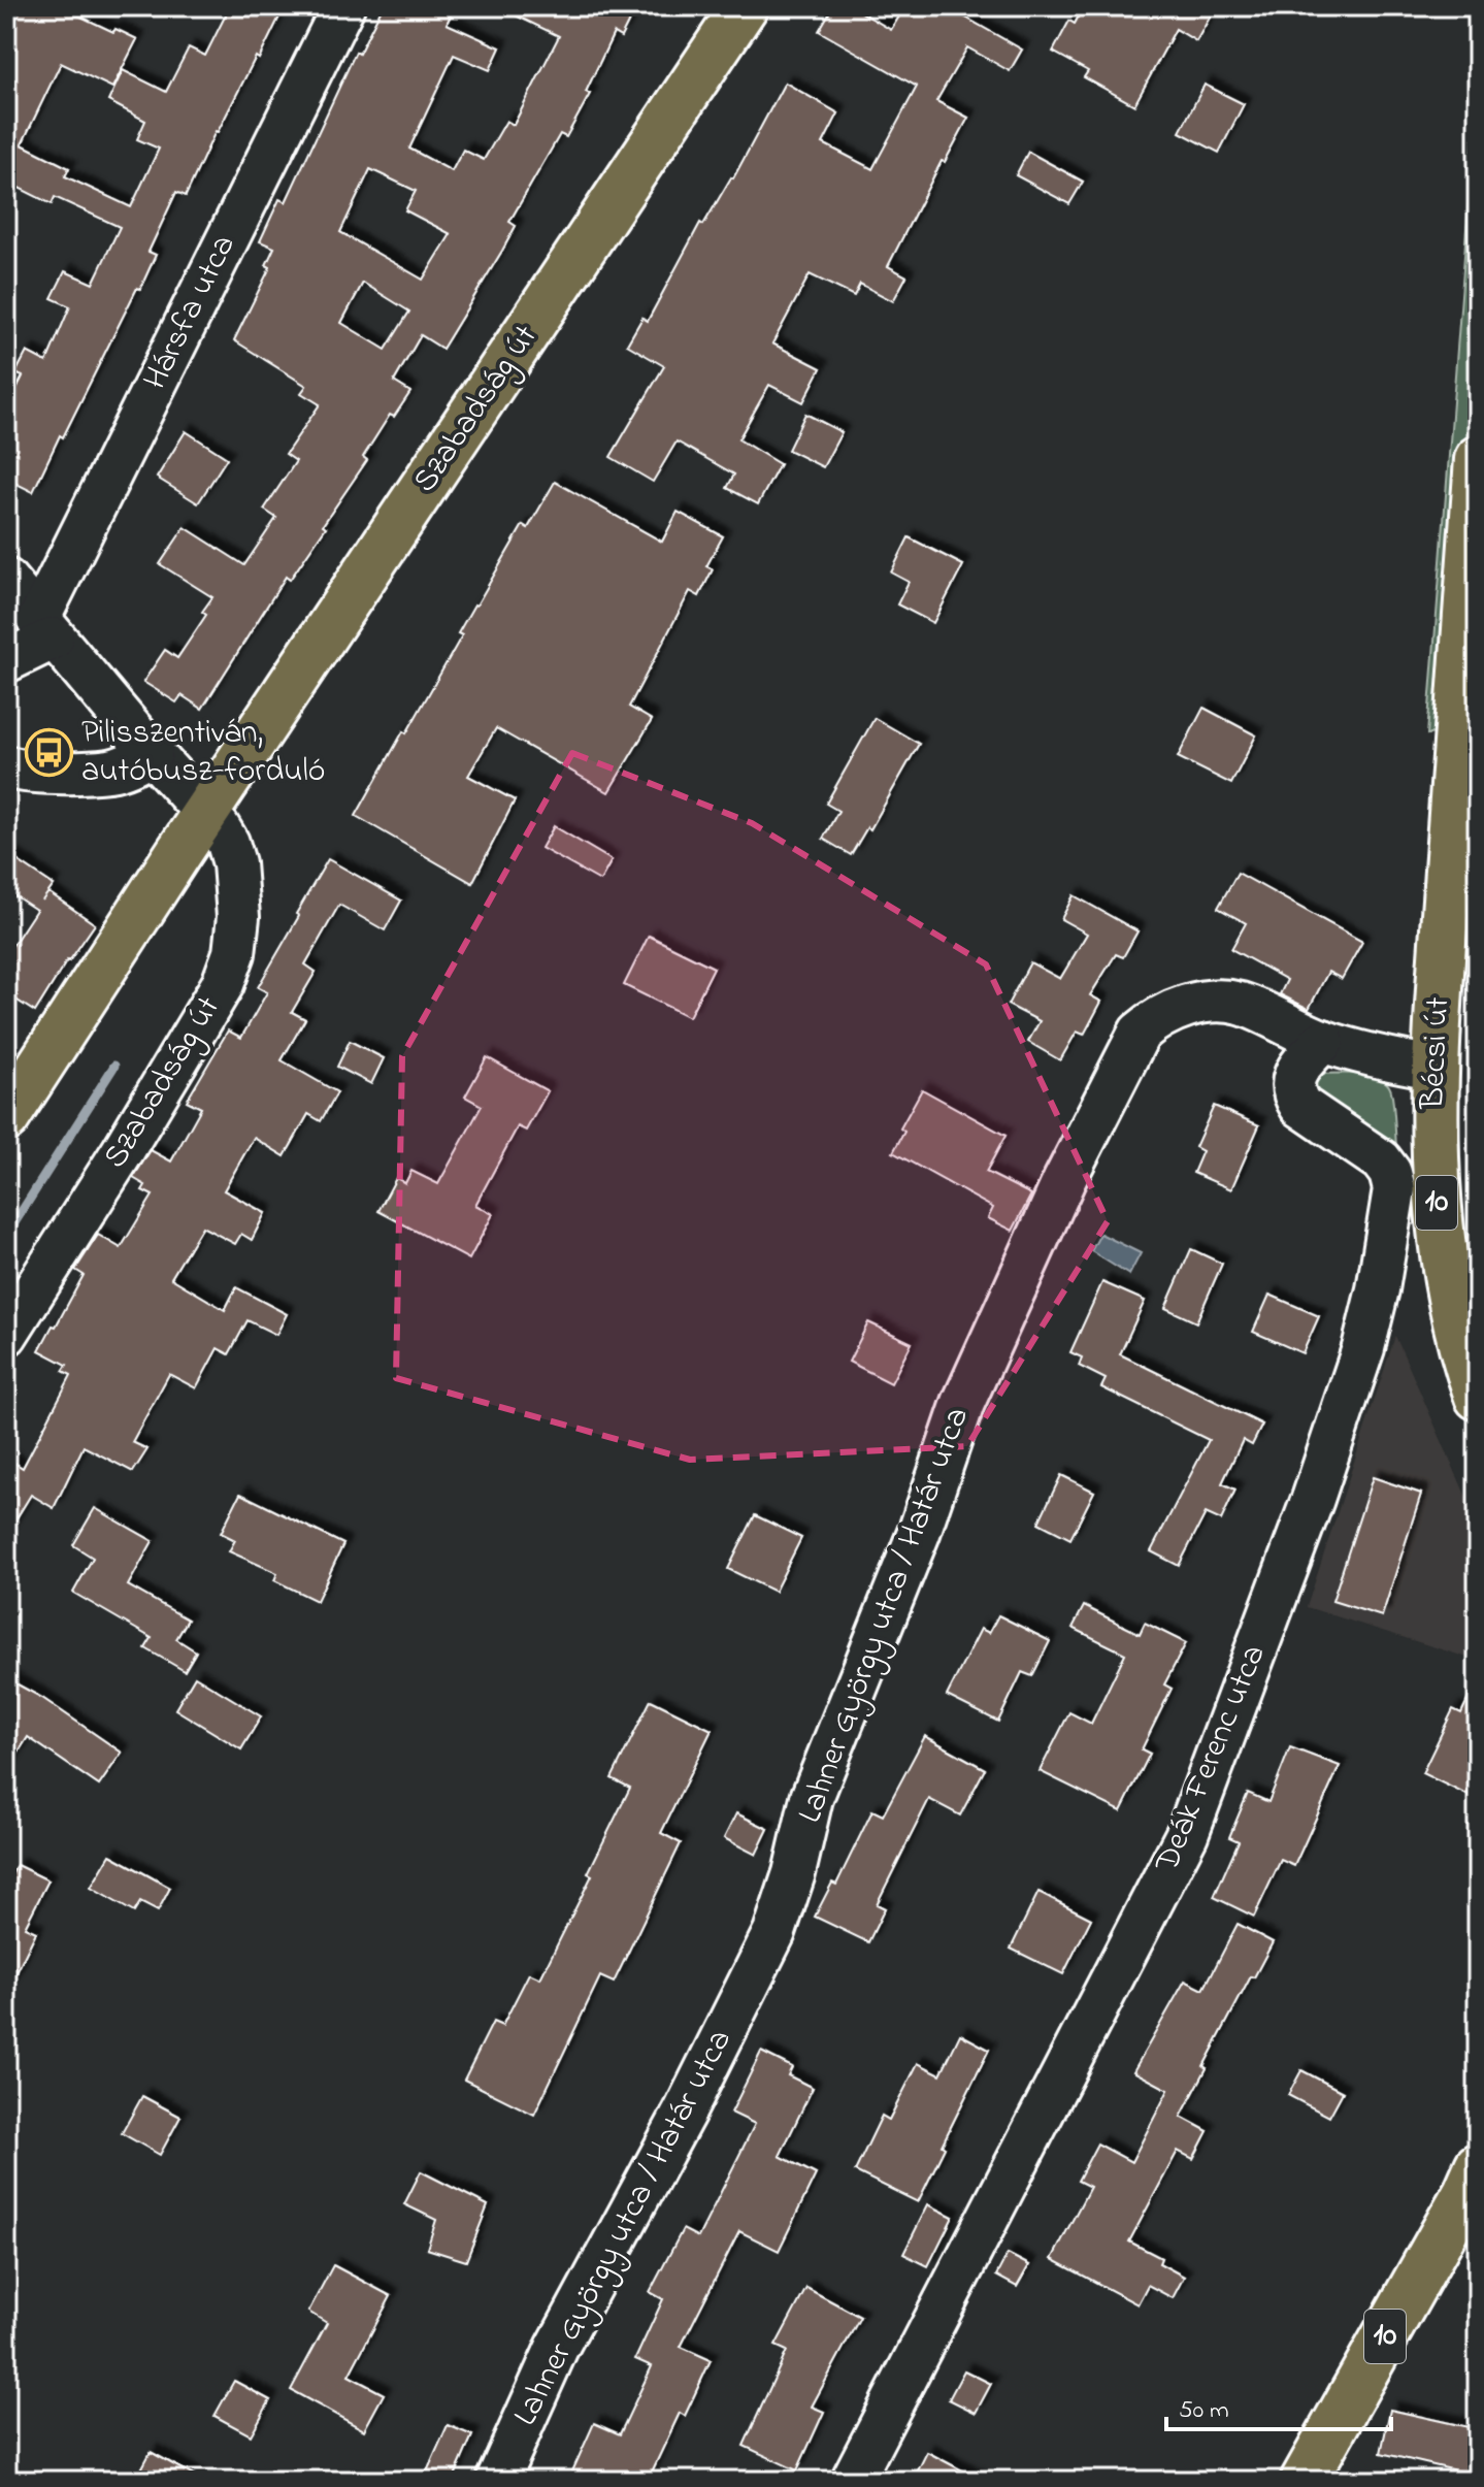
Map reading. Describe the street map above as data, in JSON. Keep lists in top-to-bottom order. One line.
{"streets":{"main road":["Szabadság út","Bécsi út","10"],"street":["Hársfa utca","Lahner György utca / Határ utca","Deák Ferenc utca"]},"crossings":[["Bécsi út","Lahner György utca / Határ utca"],["Lahner György utca / Határ utca","Deák Ferenc utca"]],"places":{"bus stop":["Pilisszentiván, autóbusz-forduló"]},"scale_bar":"50 m"}
